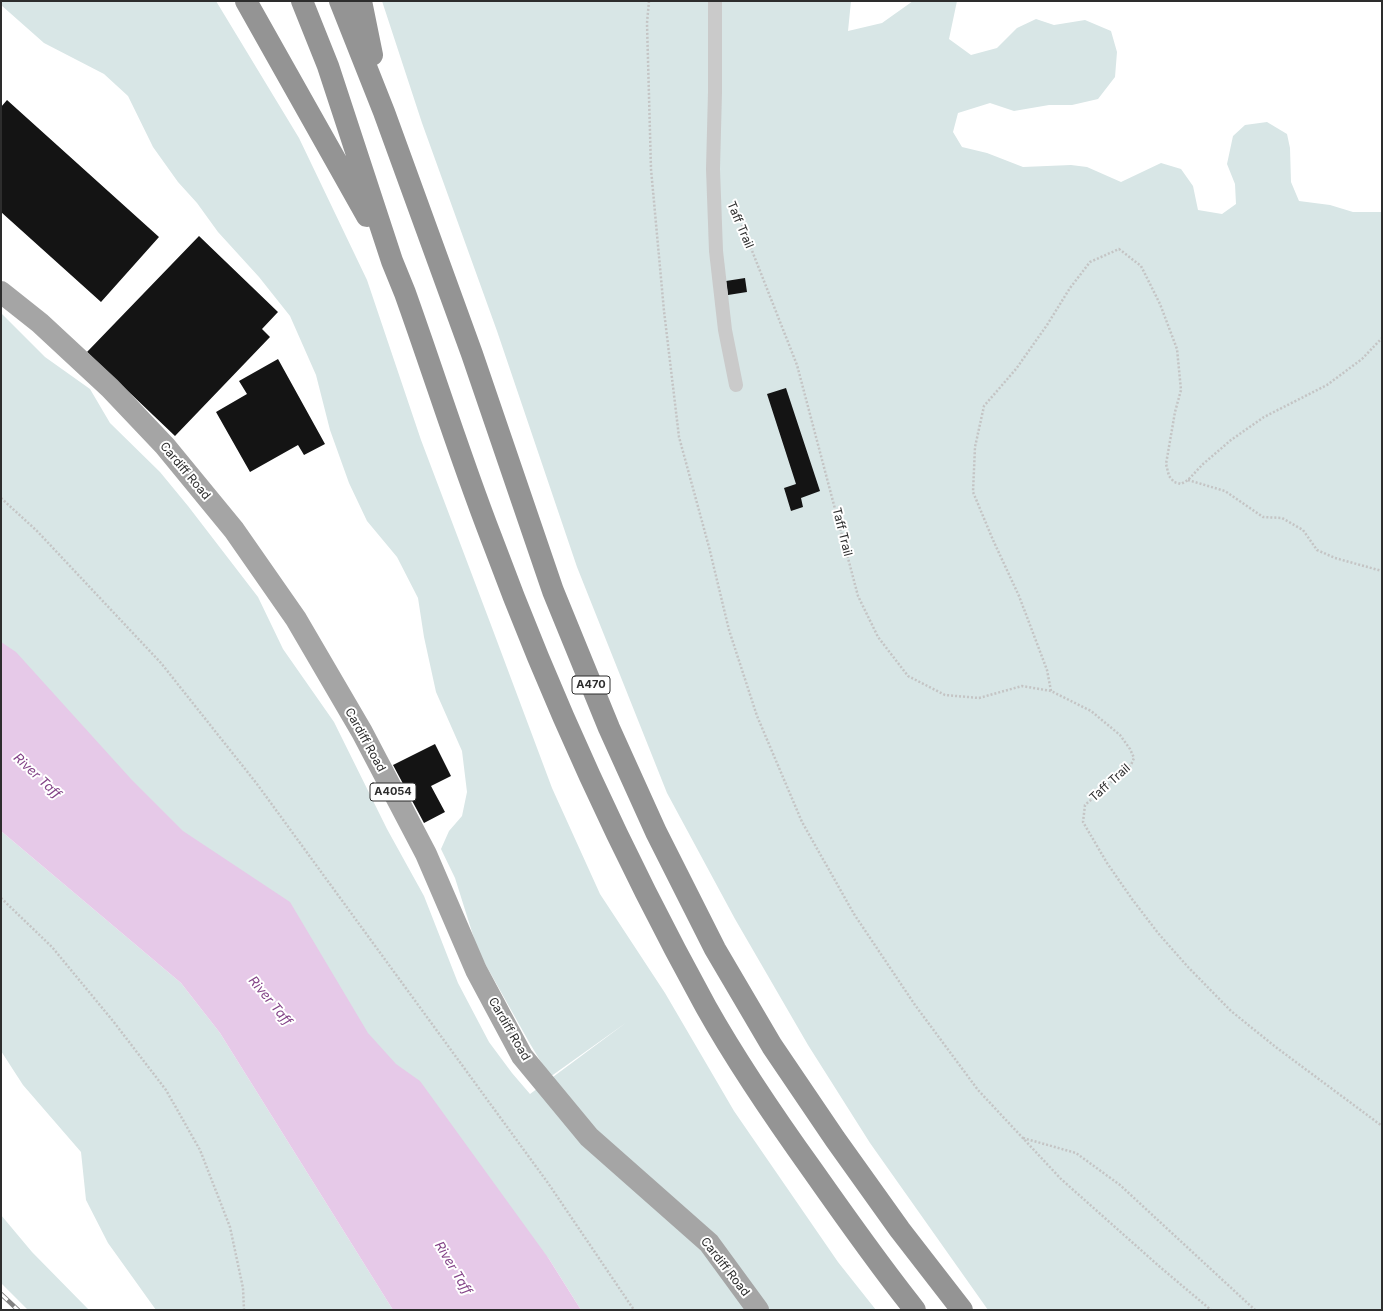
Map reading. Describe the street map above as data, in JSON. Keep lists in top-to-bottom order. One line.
{"streets":{"highway":["A470"],"main road":["Cardiff Road","A4054"],"path":["Taff Trail"]},"water":["River Taff"]}
